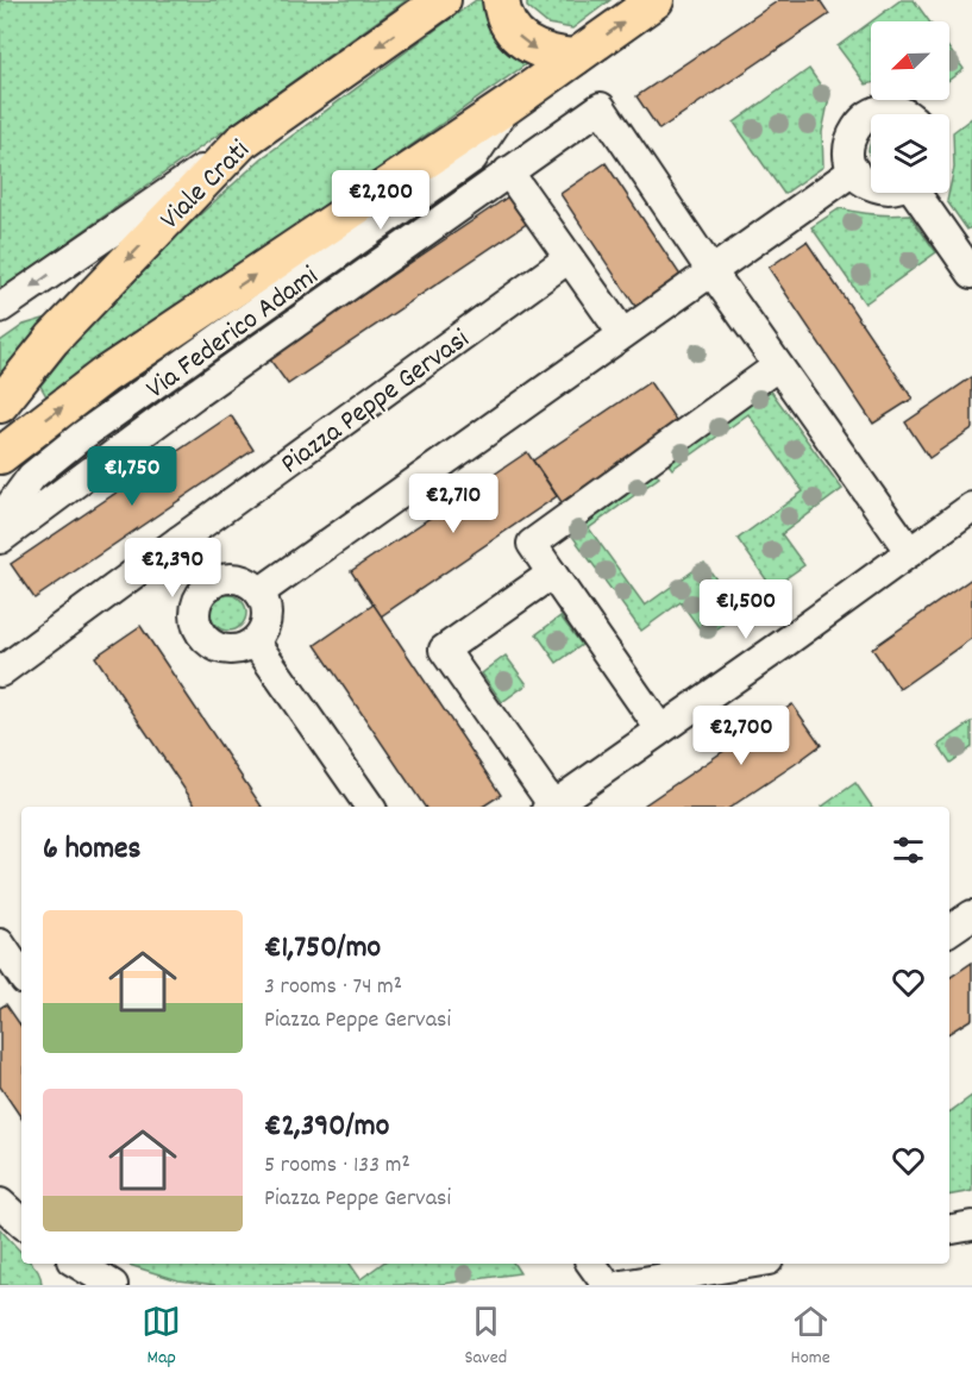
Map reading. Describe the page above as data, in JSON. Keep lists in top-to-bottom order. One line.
{"streets":{"main road":["Viale Crati","Via Federico Adami"],"street":["Piazza Peppe Gervasi"]},"one_way":["Viale Crati","Via Federico Adami"],"north":"bottom left","page":{"price":["€2,200","€1,750","€2,710","€2,390","€1,500","€2,700"],"heading":"6 homes","list":[{"name":"€1,750/mo","note":"3 rooms · 74 m² · Piazza Peppe Gervasi"},{"name":"€2,390/mo","note":"5 rooms · 133 m² · Piazza Peppe Gervasi"}],"tabs":["Map","Saved","Home"]}}
